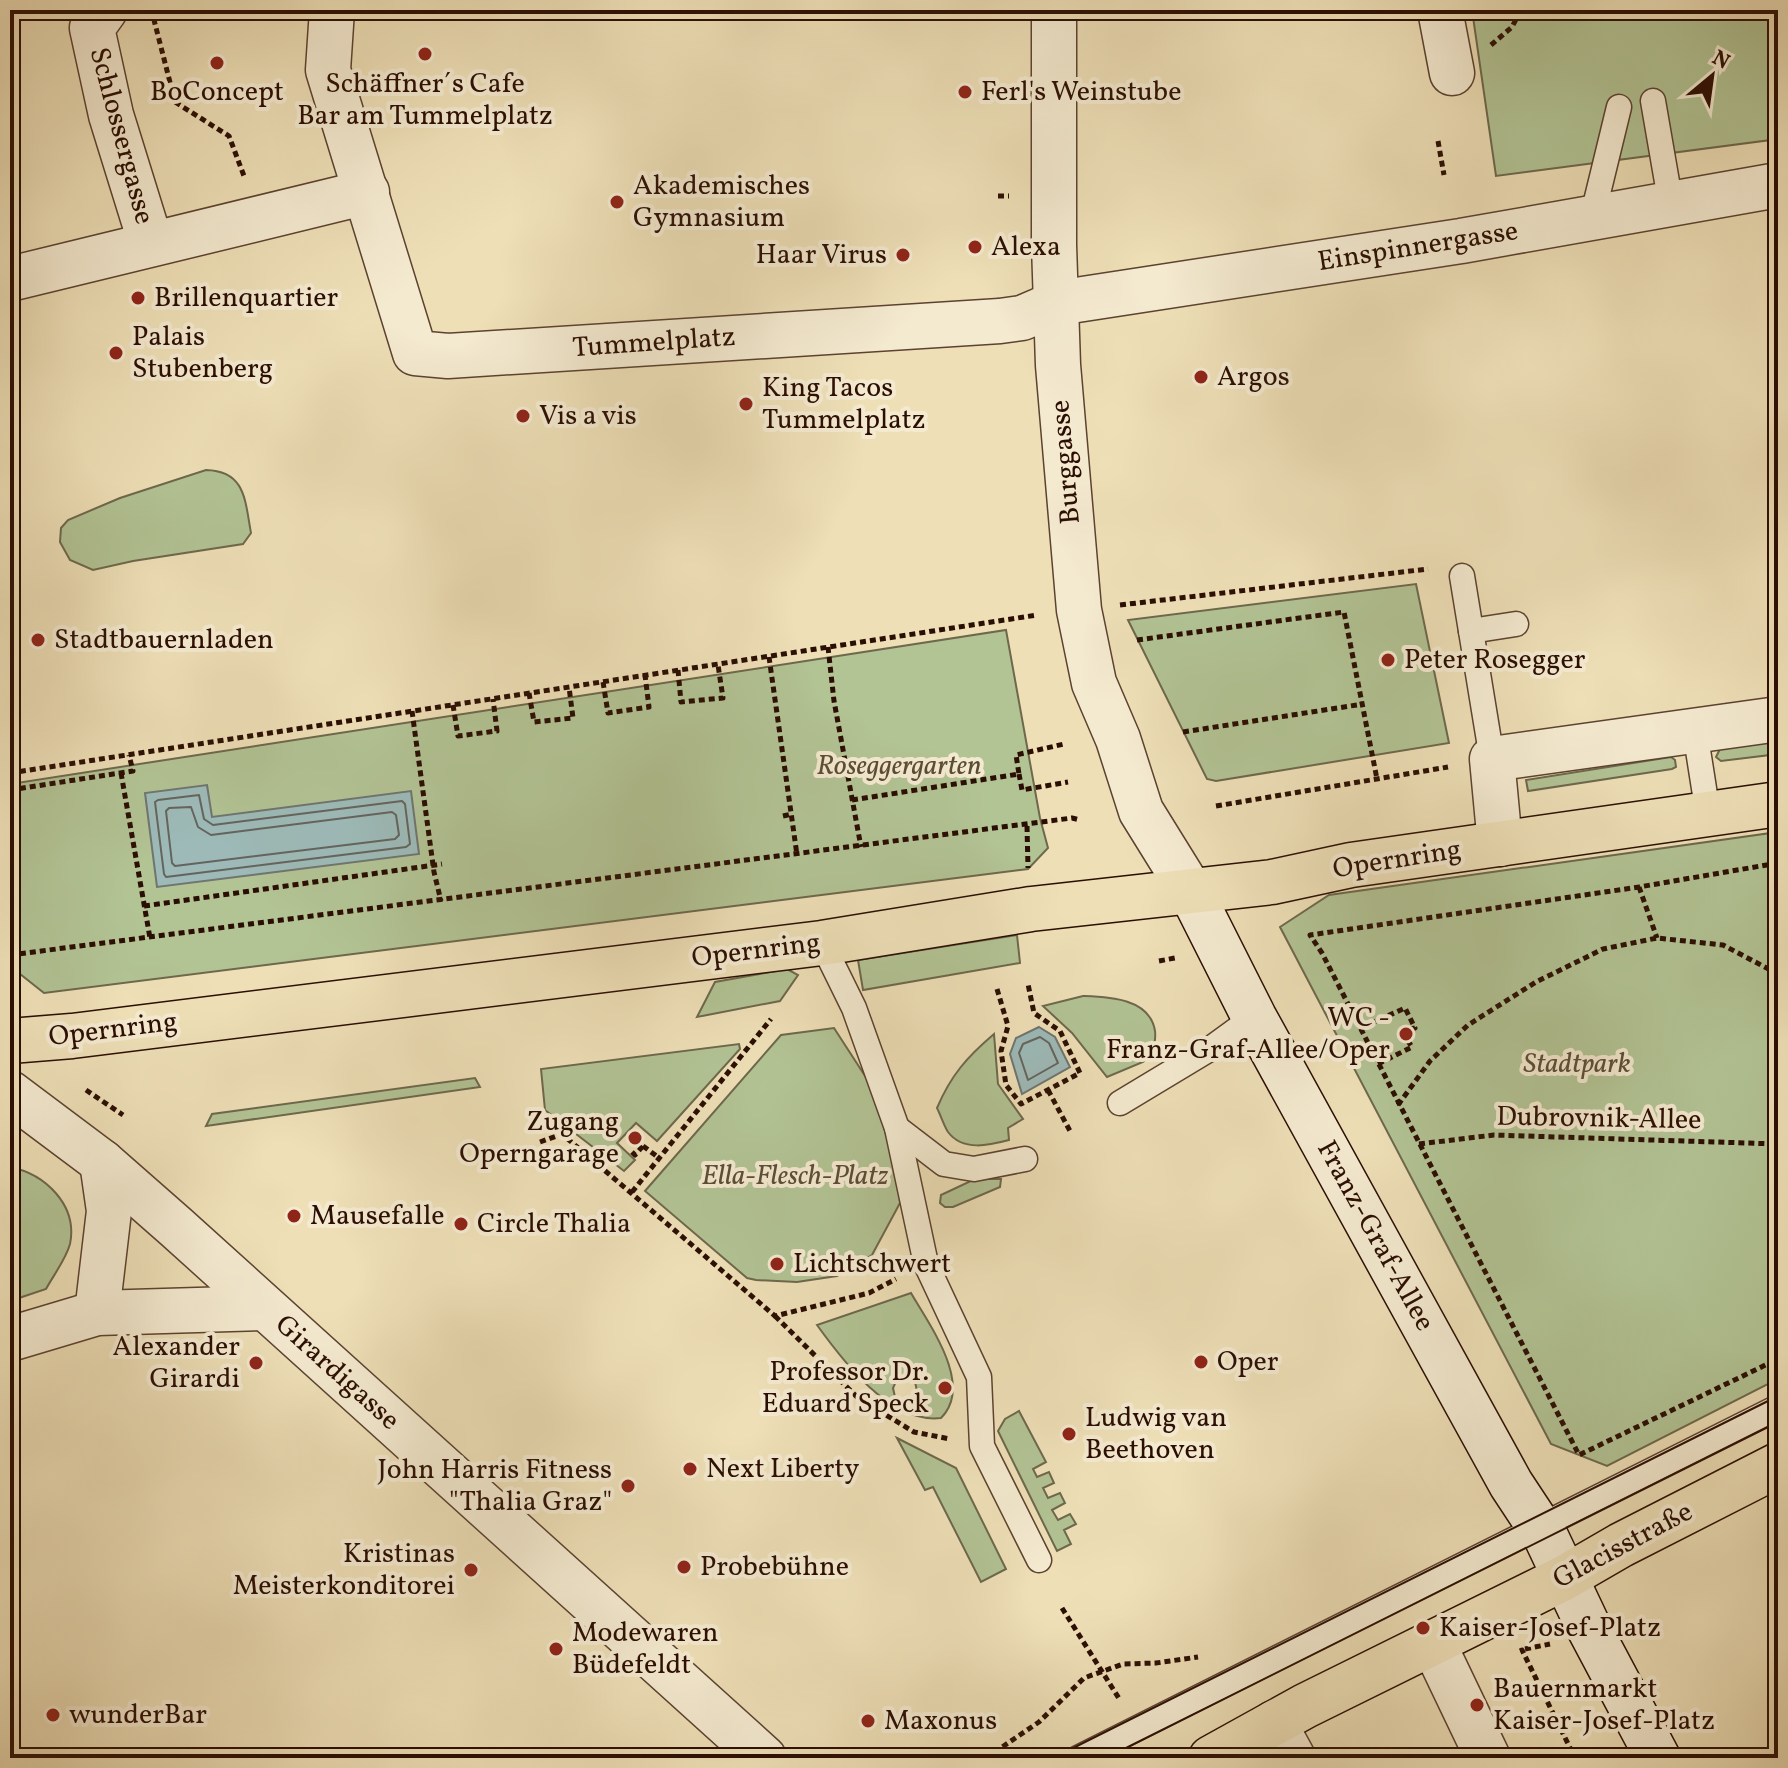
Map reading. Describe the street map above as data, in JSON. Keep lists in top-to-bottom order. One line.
{"streets":{"main road":["Opernring","Glacisstraße"],"street":["Schlossergasse","Einspinnergasse","Tummelplatz","Burggasse","Franz-Graf-Allee","Girardigasse"],"path":["Dubrovnik-Allee"]},"crossings":[["Einspinnergasse","Tummelplatz"],["Einspinnergasse","Burggasse"],["Tummelplatz","Burggasse"],["Burggasse","Opernring"],["Burggasse","Franz-Graf-Allee"],["Opernring","Franz-Graf-Allee"],["Franz-Graf-Allee","Glacisstraße"]],"parks":["Roseggergarten","Stadtpark","Ella-Flesch-Platz"],"places":["Schäffner´s Cafe Bar am Tummelplatz","BoConcept","Ferl's Weinstube","Akademisches Gymnasium","Alexa","Haar Virus","Brillenquartier","Palais Stubenberg","Argos","King Tacos Tummelplatz","Vis a vis","Stadtbauernladen","Peter Rosegger","WC - Franz-Graf-Allee/Oper","Zugang Operngarage","Mausefalle","Circle Thalia","Lichtschwert","Oper","Alexander Girardi","Professor Dr. Eduard Speck","Ludwig van Beethoven","Next Liberty","John Harris Fitness \"Thalia Graz\"","Probebühne","Kristinas Meisterkonditorei","Kaiser-Josef-Platz","Modewaren Büdefeldt","Bauernmarkt Kaiser-Josef-Platz","wunderBar","Maxonus"],"north":"top right"}
